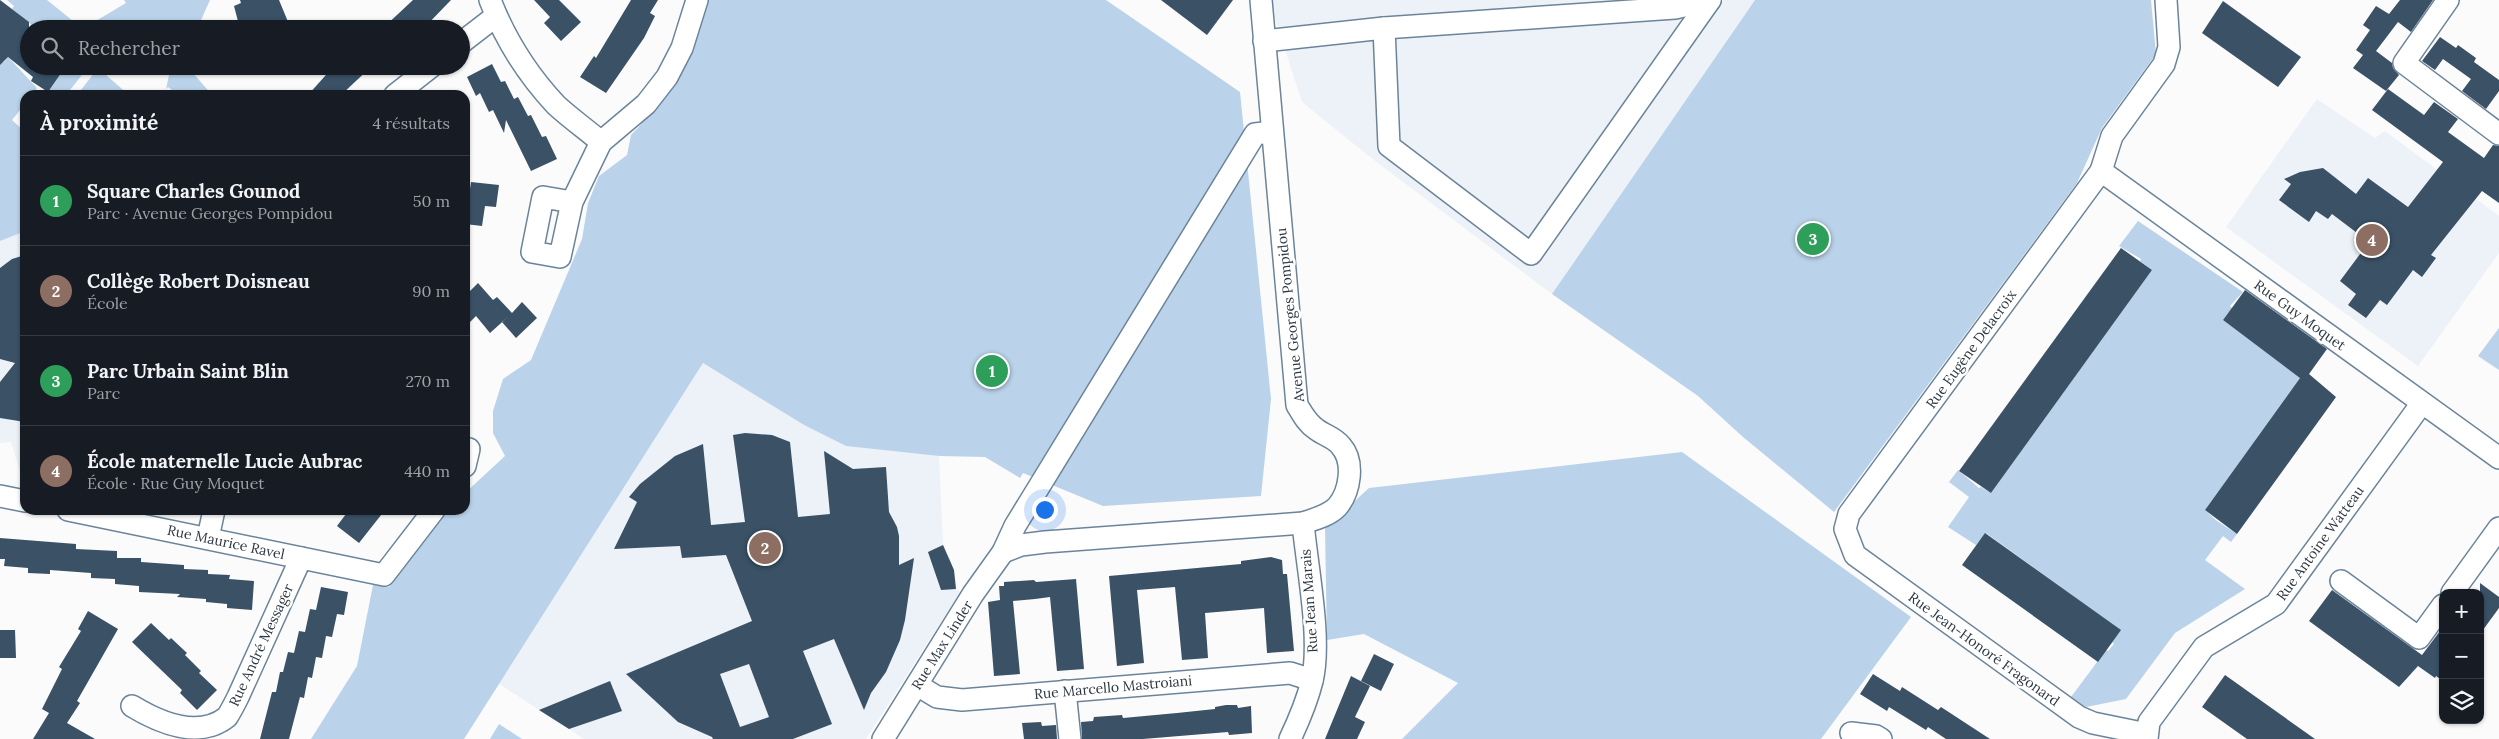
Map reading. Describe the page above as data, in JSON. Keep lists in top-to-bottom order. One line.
{"streets":{"street":["Avenue Georges Pompidou","Rue Guy Moquet","Rue Eugène Delacroix","Rue Maurice Ravel","Rue Antoine Watteau","Rue Jean Marais","Rue André Messager","Rue Max Linder","Rue Jean-Honoré Fragonard","Rue Marcello Mastroiani"]},"crossings":[["Avenue Georges Pompidou","Rue Jean Marais"],["Avenue Georges Pompidou","Rue Max Linder"],["Rue Guy Moquet","Rue Eugène Delacroix"],["Rue Guy Moquet","Rue Antoine Watteau"],["Rue Eugène Delacroix","Rue Jean-Honoré Fragonard"],["Rue Maurice Ravel","Rue André Messager"],["Rue Antoine Watteau","Rue Jean-Honoré Fragonard"],["Rue Jean Marais","Rue Marcello Mastroiani"],["Rue Max Linder","Rue Marcello Mastroiani"]],"page":{"search":"Rechercher","heading":["À proximité","4 résultats"],"list":[{"mark":"1","name":"Square Charles Gounod","note":"Parc · Avenue Georges Pompidou","value":"50 m"},{"mark":"2","name":"Collège Robert Doisneau","note":"École","value":"90 m"},{"mark":"3","name":"Parc Urbain Saint Blin","note":"Parc","value":"270 m"},{"mark":"4","name":"École maternelle Lucie Aubrac","note":"École · Rue Guy Moquet","value":"440 m"}],"pins":["3","4","1","2"],"map_buttons":["+","−"]}}
